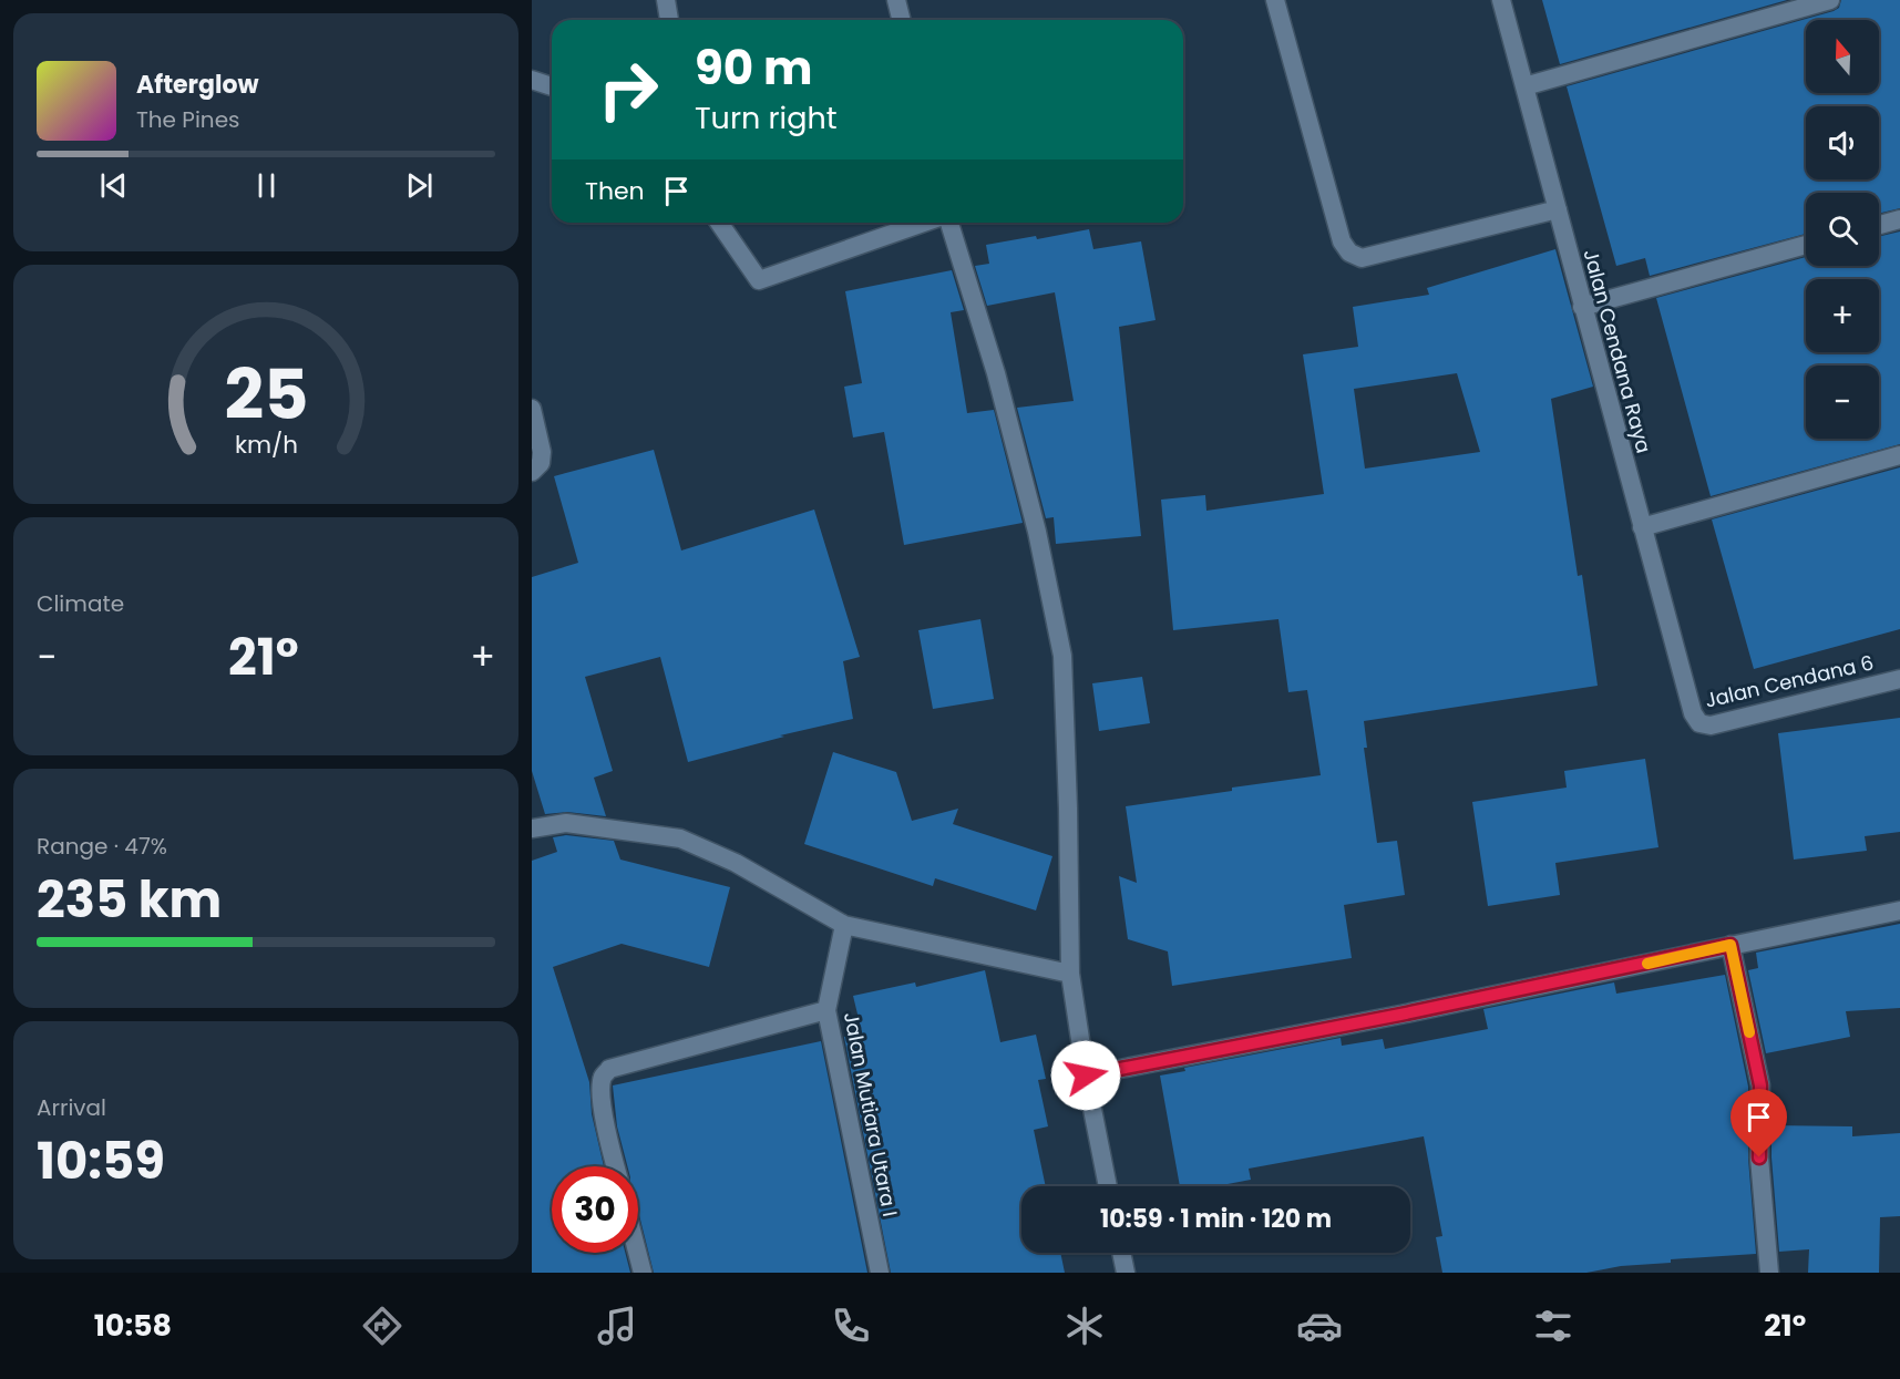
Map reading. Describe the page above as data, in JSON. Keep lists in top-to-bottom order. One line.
{"streets":{"street":["Jalan Cendana Raya","Jalan Cendana 6","Jalan Mutiara Utara I"]},"crossings":[["Jalan Cendana Raya","Jalan Cendana 6"]],"north":"top","page":{"map_buttons":["+","−"],"turn":["90 m","Turn right"],"song":["Afterglow","The Pines"],"then":"Then","tile":["Climate",["Range · 47%","235 km"],["Arrival","10:59"]],"heat":["−","21°","+"],"limit":"30","trip":"10:59 · 1 min · 120 m","tabs":["10:58","21°"],"gauge":["25","km/h"]}}
